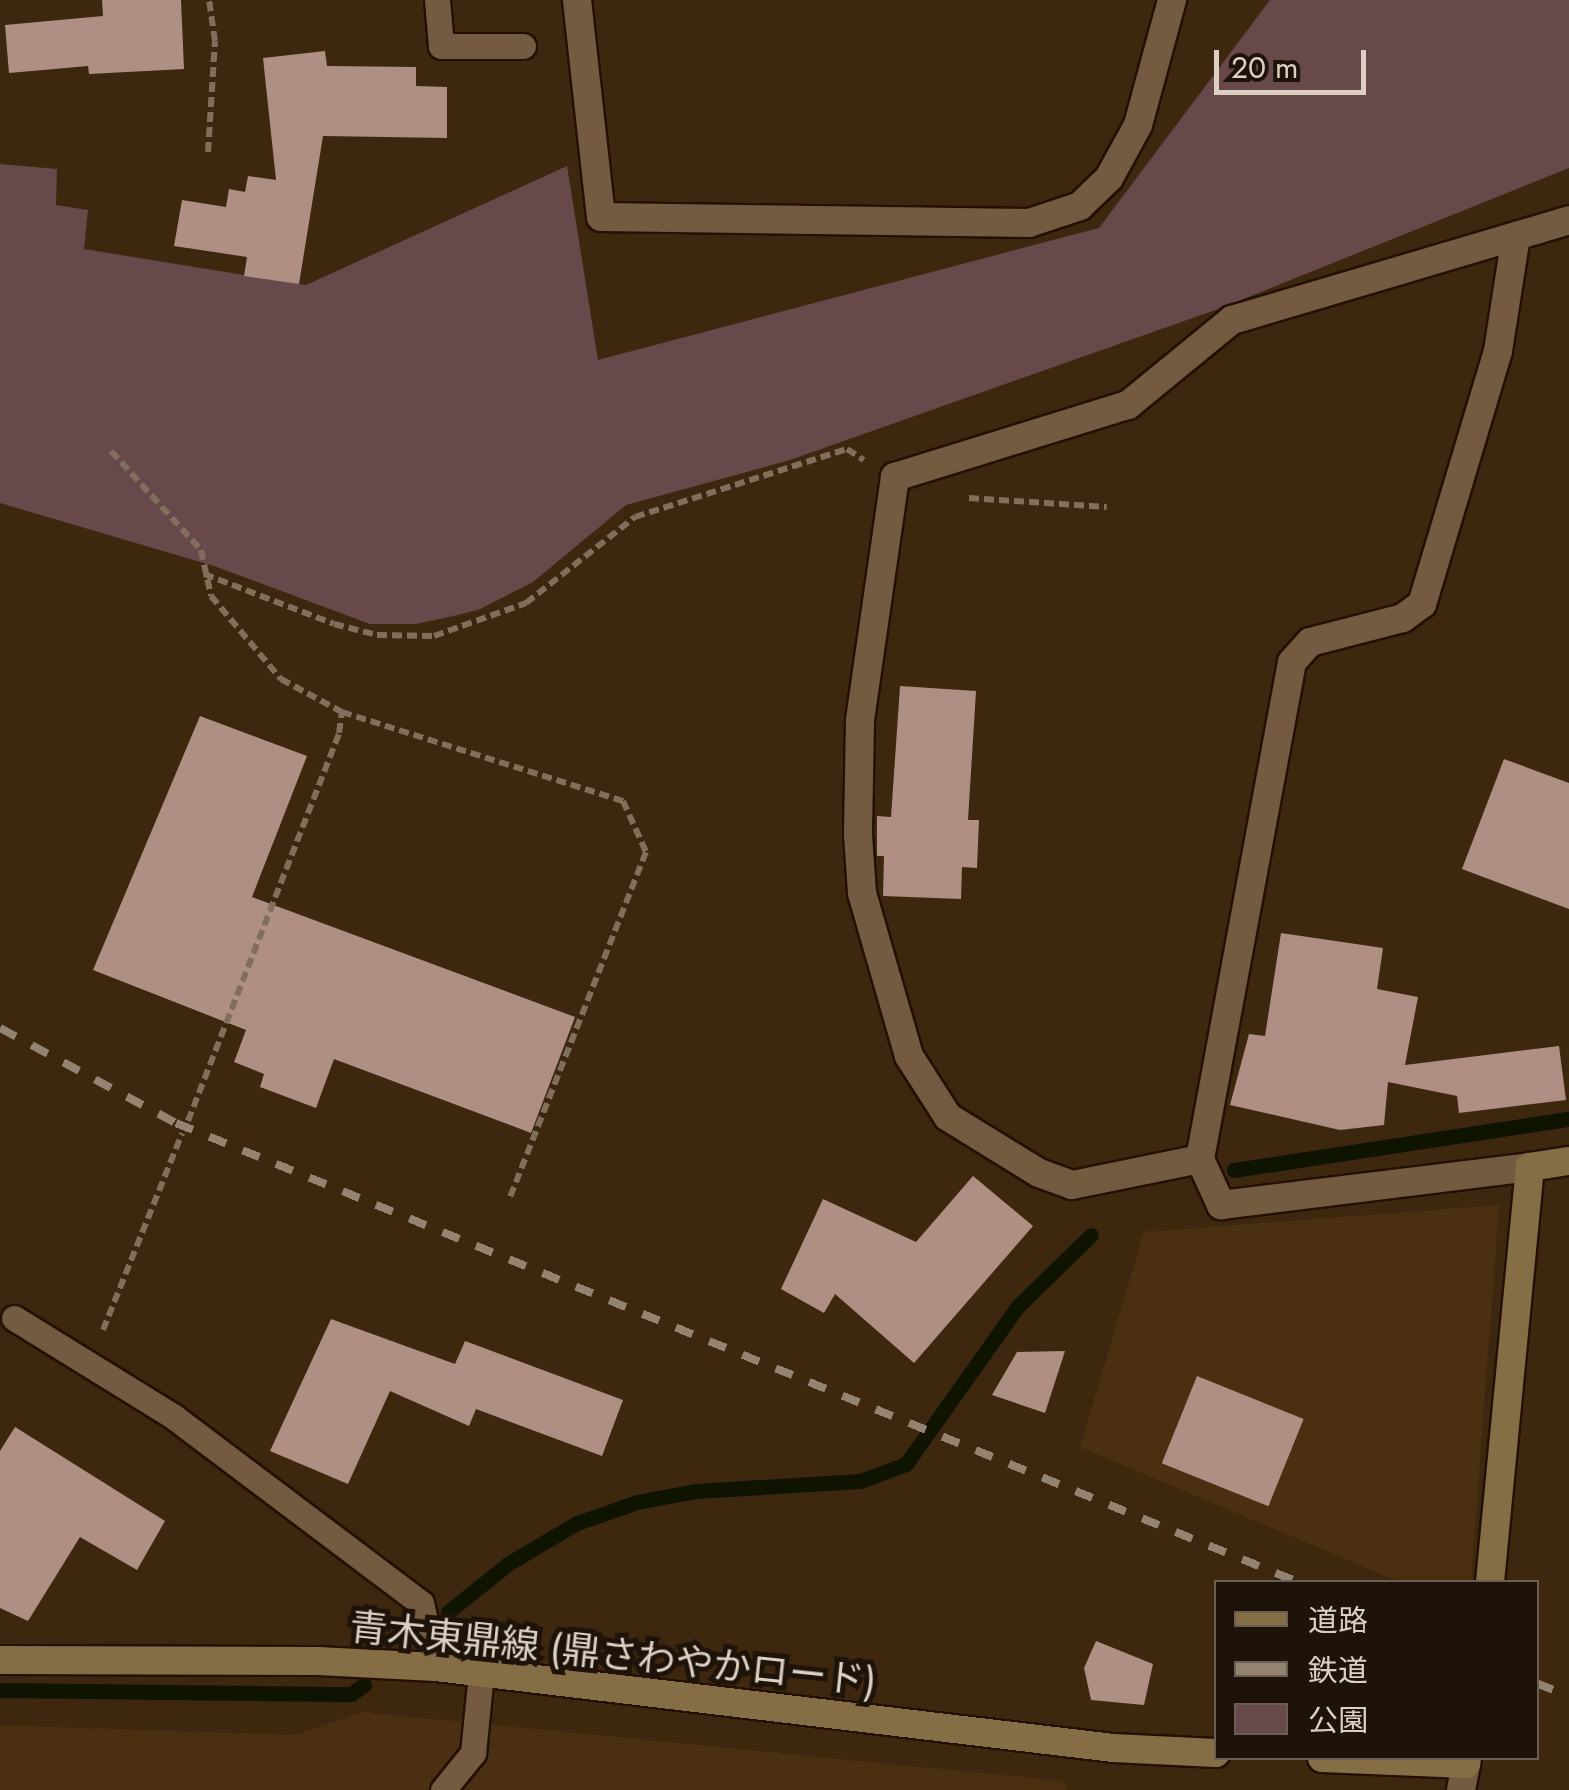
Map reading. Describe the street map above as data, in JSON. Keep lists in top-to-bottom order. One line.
{"streets":{"main road":["青木東鼎線 (鼎さわやかロード)"]},"legend":["道路","鉄道","公園"],"scale_bar":"20 m"}
